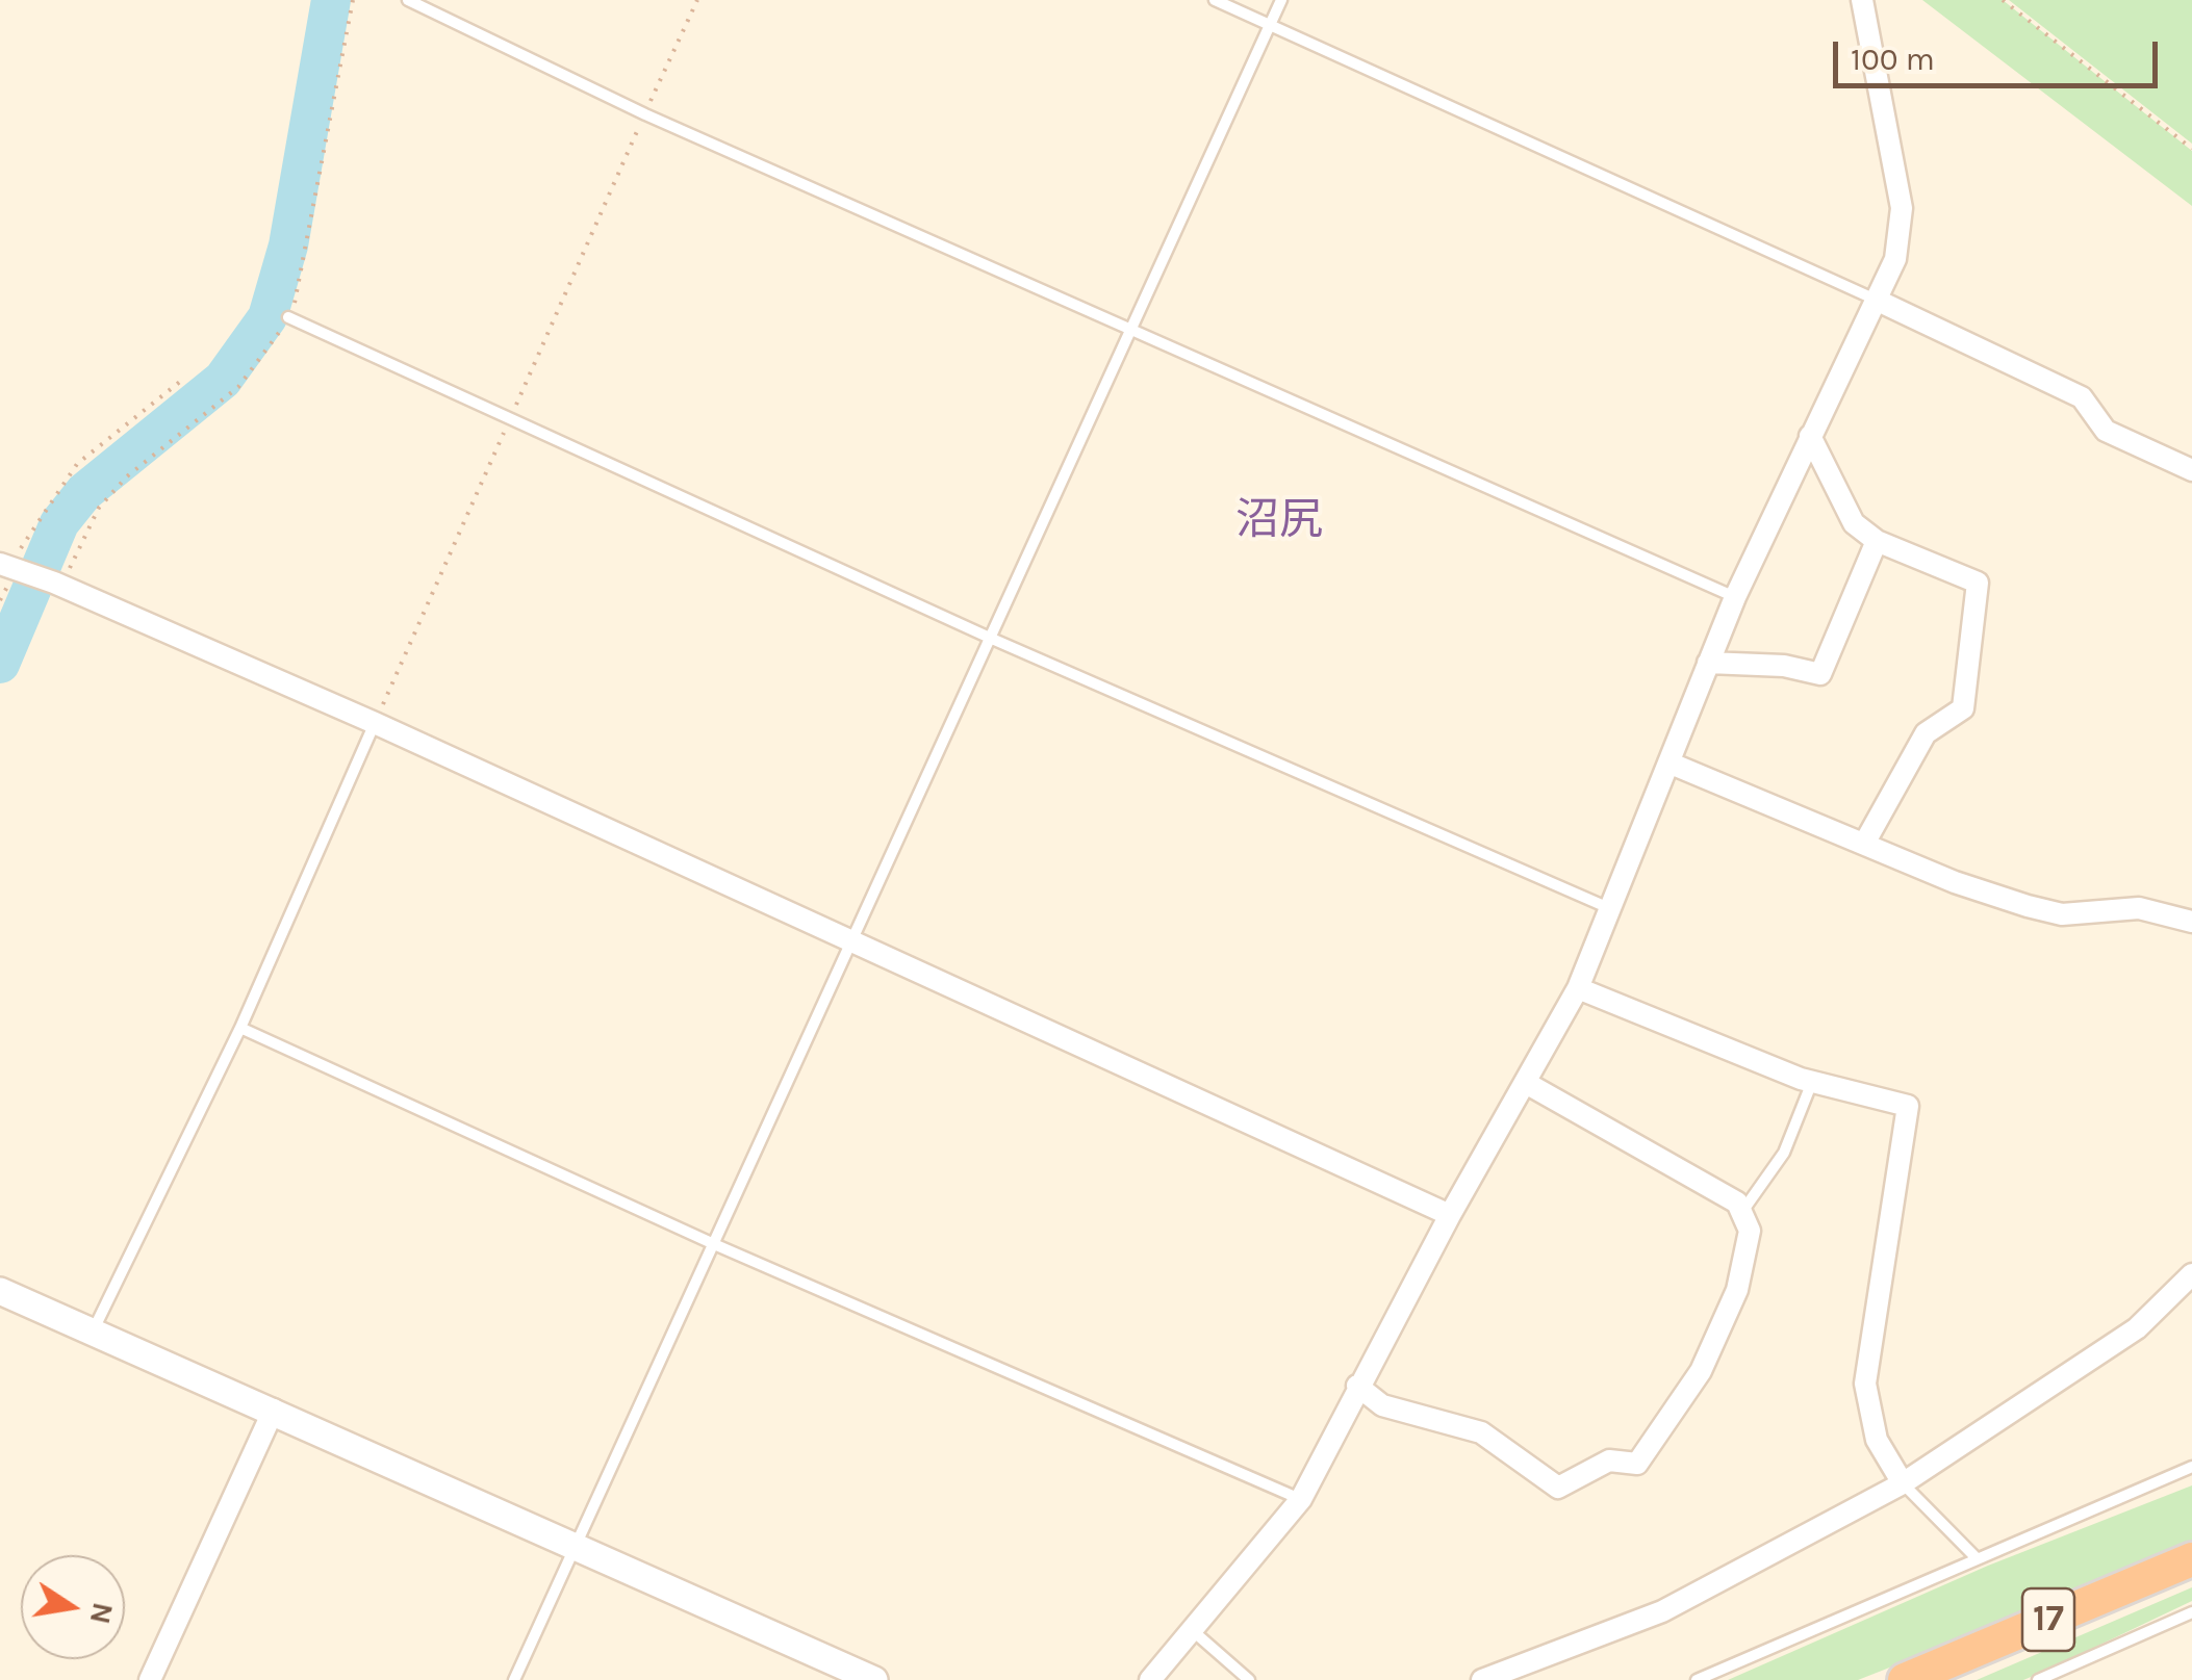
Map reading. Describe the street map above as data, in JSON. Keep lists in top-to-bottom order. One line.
{"streets":{"highway":["17"]},"districts":["沼尻"],"scale_bar":"100 m","north":"right"}
